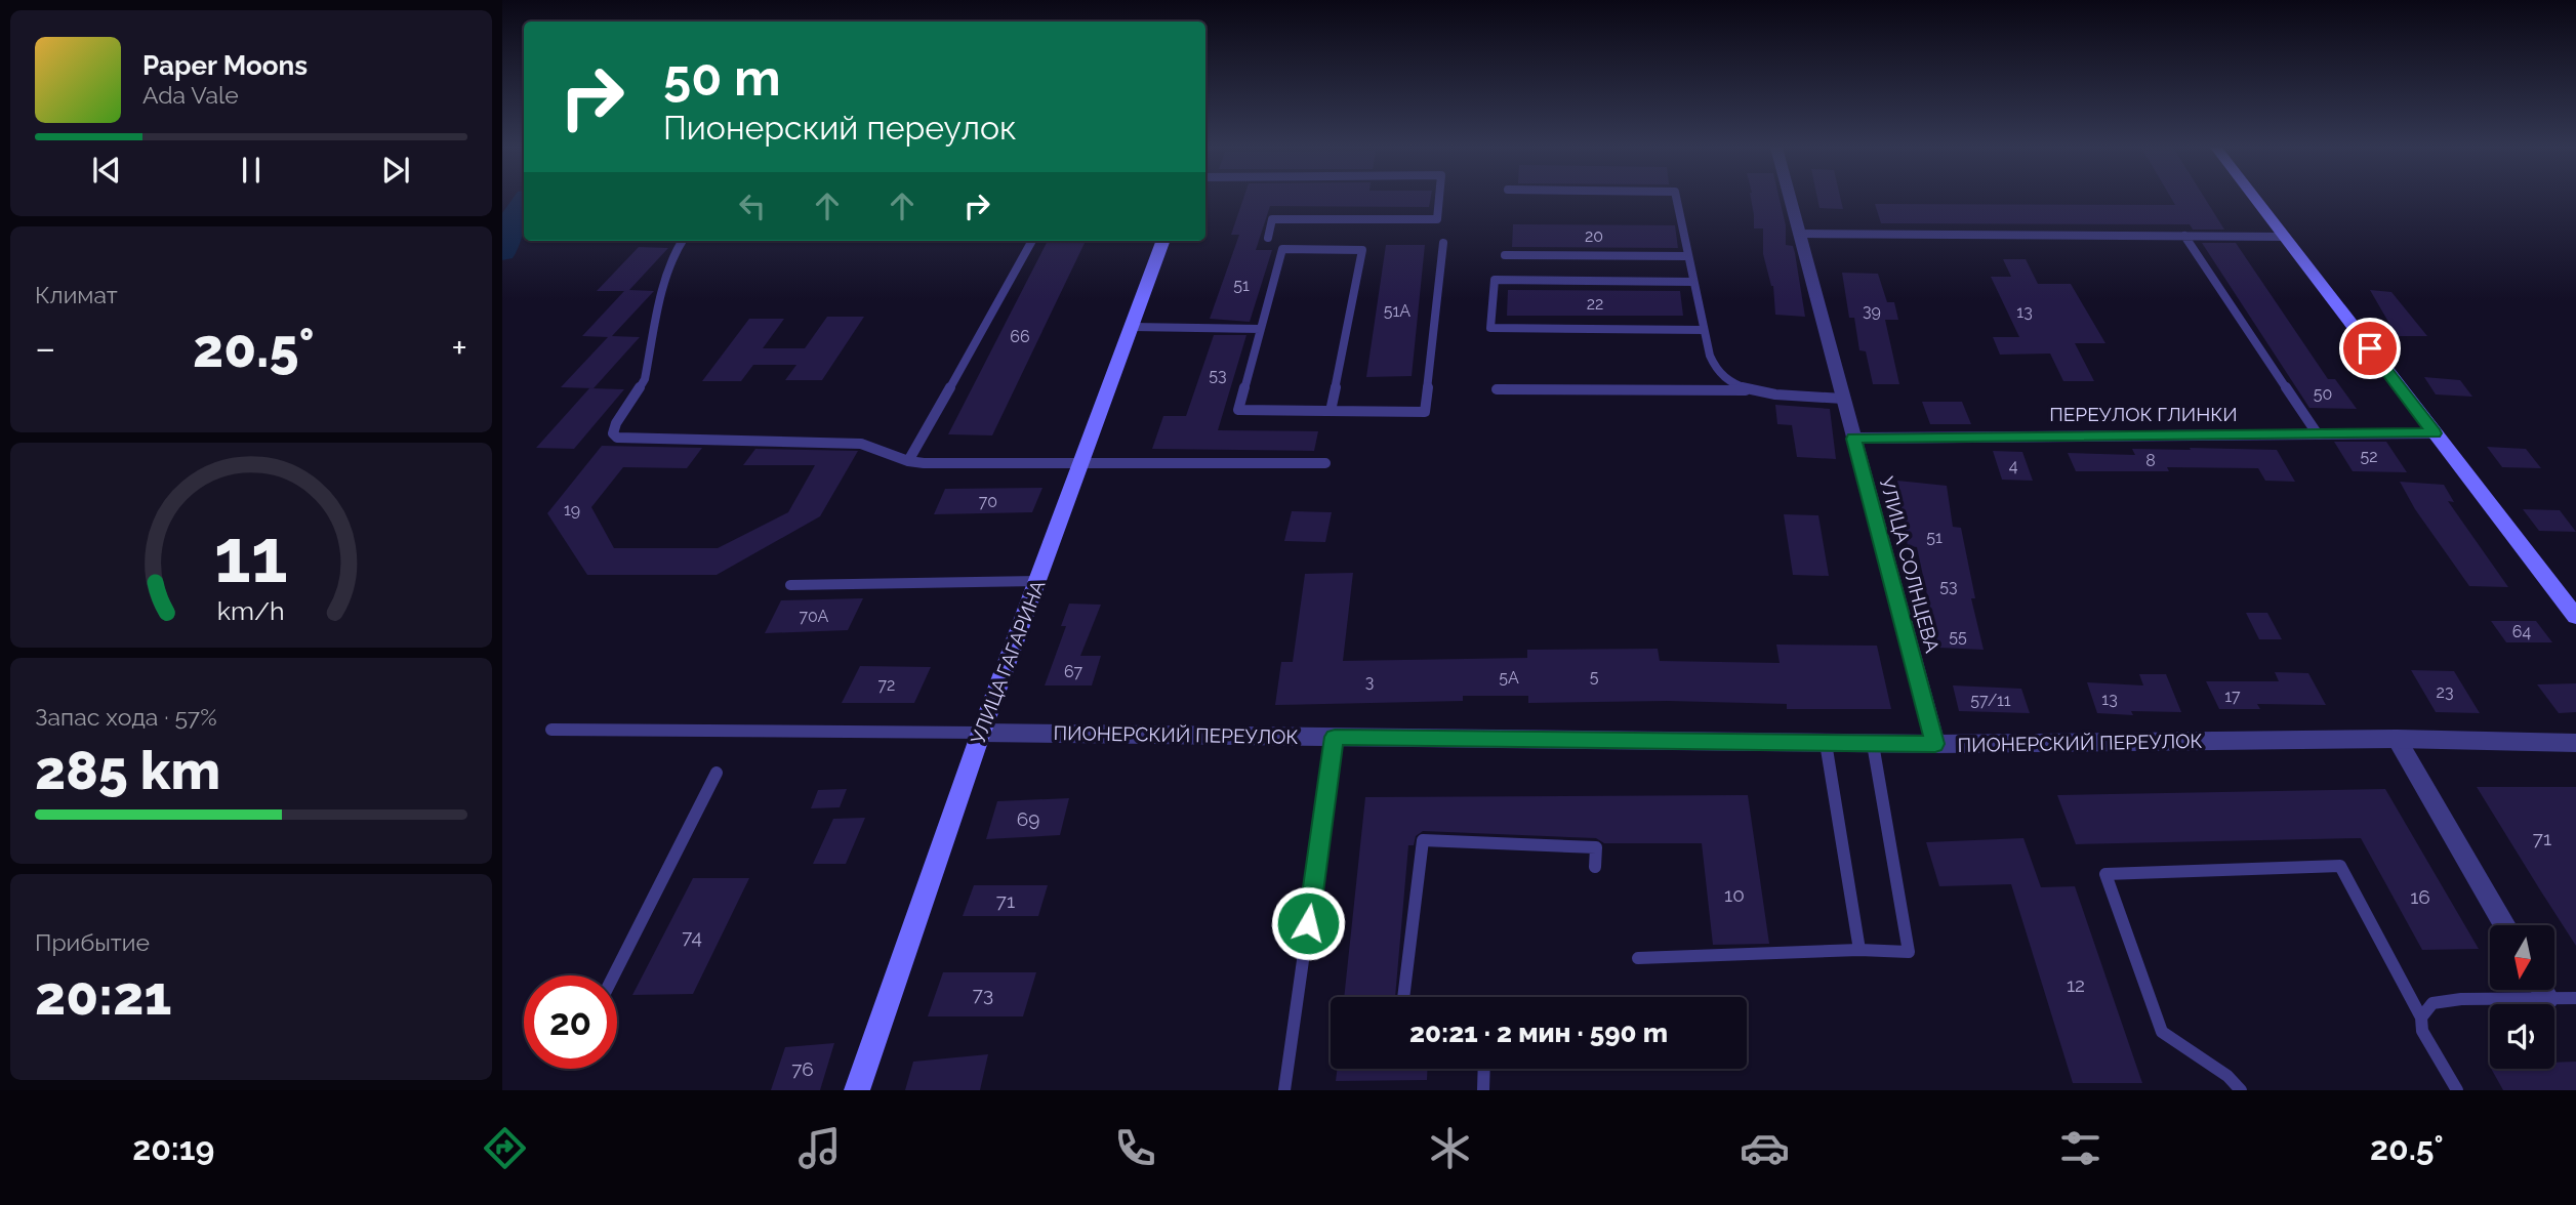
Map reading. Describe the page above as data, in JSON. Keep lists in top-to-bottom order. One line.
{"streets":{"main road":["УЛИЦА ГАГАРИНА"],"street":["ПЕРЕУЛОК ГЛИНКИ","УЛИЦА СОЛНЦЕВА","ПИОНЕРСКИЙ ПЕРЕУЛОК"]},"crossings":[["ПЕРЕУЛОК ГЛИНКИ","УЛИЦА СОЛНЦЕВА"],["УЛИЦА СОЛНЦЕВА","ПИОНЕРСКИЙ ПЕРЕУЛОК"],["УЛИЦА ГАГАРИНА","ПИОНЕРСКИЙ ПЕРЕУЛОК"]],"house_numbers":["20","51","22","51А","39","13","66","53","50","52","8","4","70","19","51","53","70А","64","55","67","5","5А","3","72","23","17","13","57/11","69","71","10","16","71","74","12","73","76"],"north":"bottom","page":{"turn":["50 m","Пионерский переулок"],"song":["Paper Moons","Ada Vale"],"tile":["Климат",["Запас хода · 57%","285 km"],["Прибытие","20:21"]],"heat":["−","20.5°","+"],"limit":"20","trip":"20:21 · 2 мин · 590 m","tabs":["20:19","20.5°"],"gauge":["11","km/h"]}}
